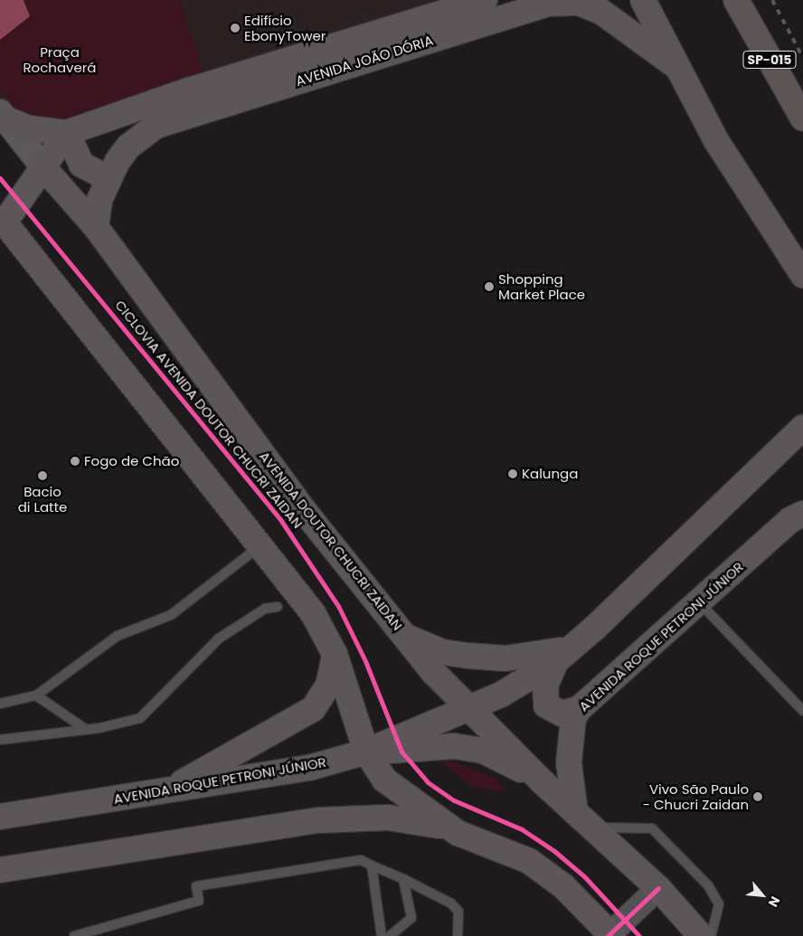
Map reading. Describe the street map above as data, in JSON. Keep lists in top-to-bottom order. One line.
{"streets":{"highway":["SP-015"],"main road":["AVENIDA JOÃO DÓRIA","AVENIDA DOUTOR CHUCRI ZAIDAN","AVENIDA ROQUE PETRONI JÚNIOR"],"cycle path":["CICLOVIA AVENIDA DOUTOR CHUCRI ZAIDAN"]},"crossings":[["AVENIDA JOÃO DÓRIA","AVENIDA DOUTOR CHUCRI ZAIDAN"],["AVENIDA DOUTOR CHUCRI ZAIDAN","AVENIDA ROQUE PETRONI JÚNIOR"]],"parks":["Praça Rochaverá"],"places":["Edifício EbonyTower","Shopping Market Place","Fogo de Chão","Kalunga","Bacio di Latte","Vivo São Paulo - Chucri Zaidan"],"north":"bottom right"}
